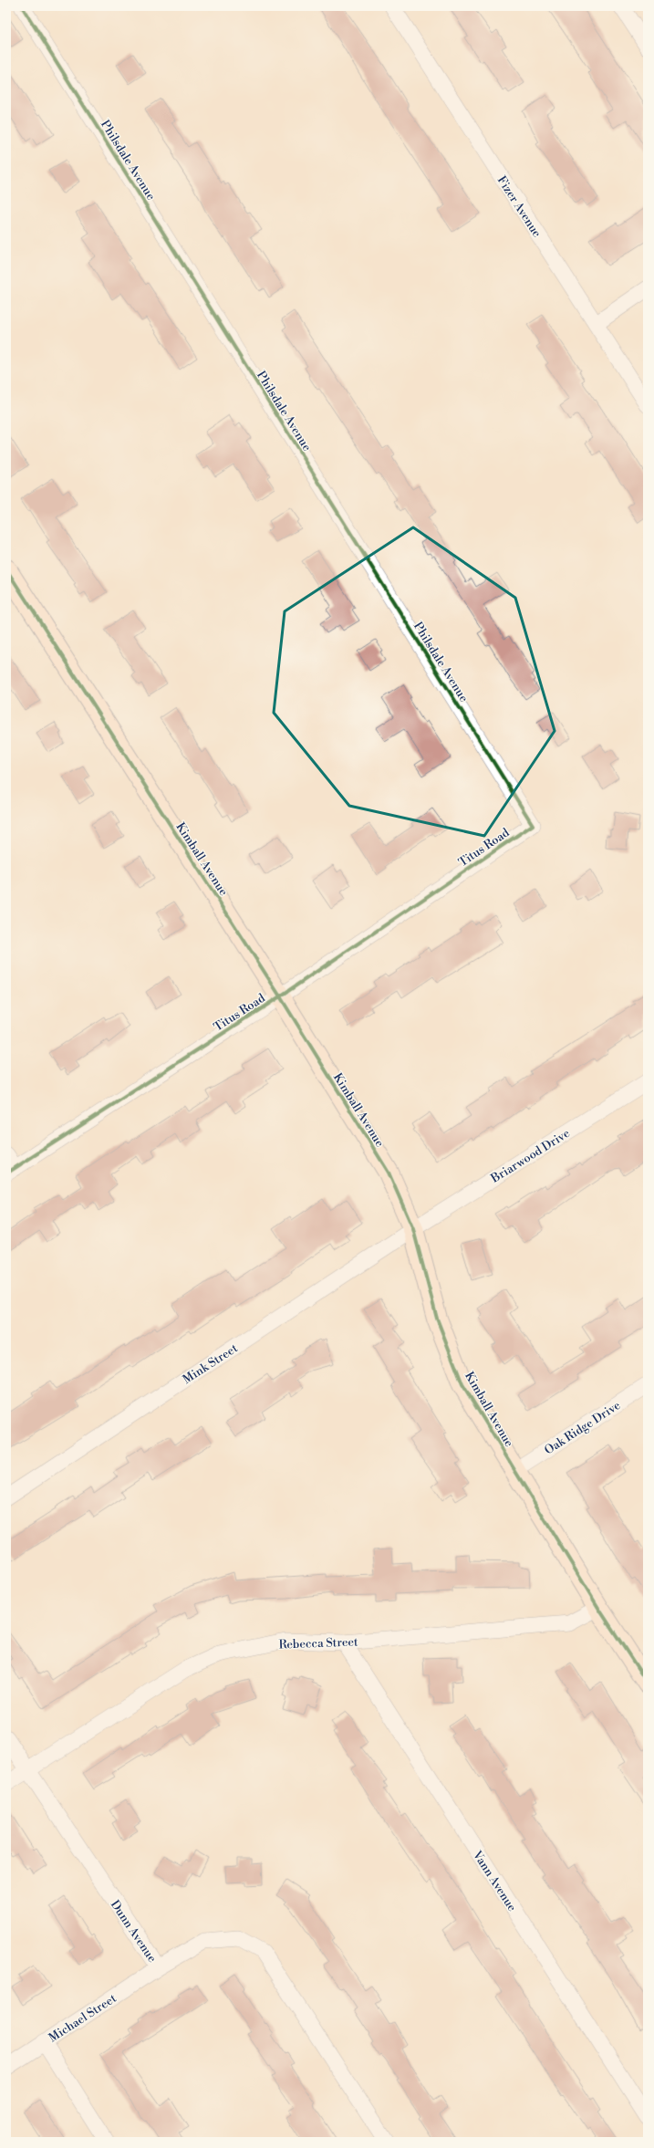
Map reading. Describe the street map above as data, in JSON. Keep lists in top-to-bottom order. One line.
{"streets":{"street":["Philsdale Avenue","Fizer Avenue","Titus Road","Kimball Avenue","Briarwood Drive","Mink Street","Oak Ridge Drive","Rebecca Street","Vann Avenue","Dunn Avenue","Michael Street"]},"crossings":[["Philsdale Avenue","Titus Road"],["Titus Road","Kimball Avenue"],["Kimball Avenue","Briarwood Drive"],["Kimball Avenue","Mink Street"],["Kimball Avenue","Oak Ridge Drive"],["Kimball Avenue","Rebecca Street"],["Briarwood Drive","Mink Street"],["Rebecca Street","Vann Avenue"],["Rebecca Street","Dunn Avenue"],["Dunn Avenue","Michael Street"]]}
